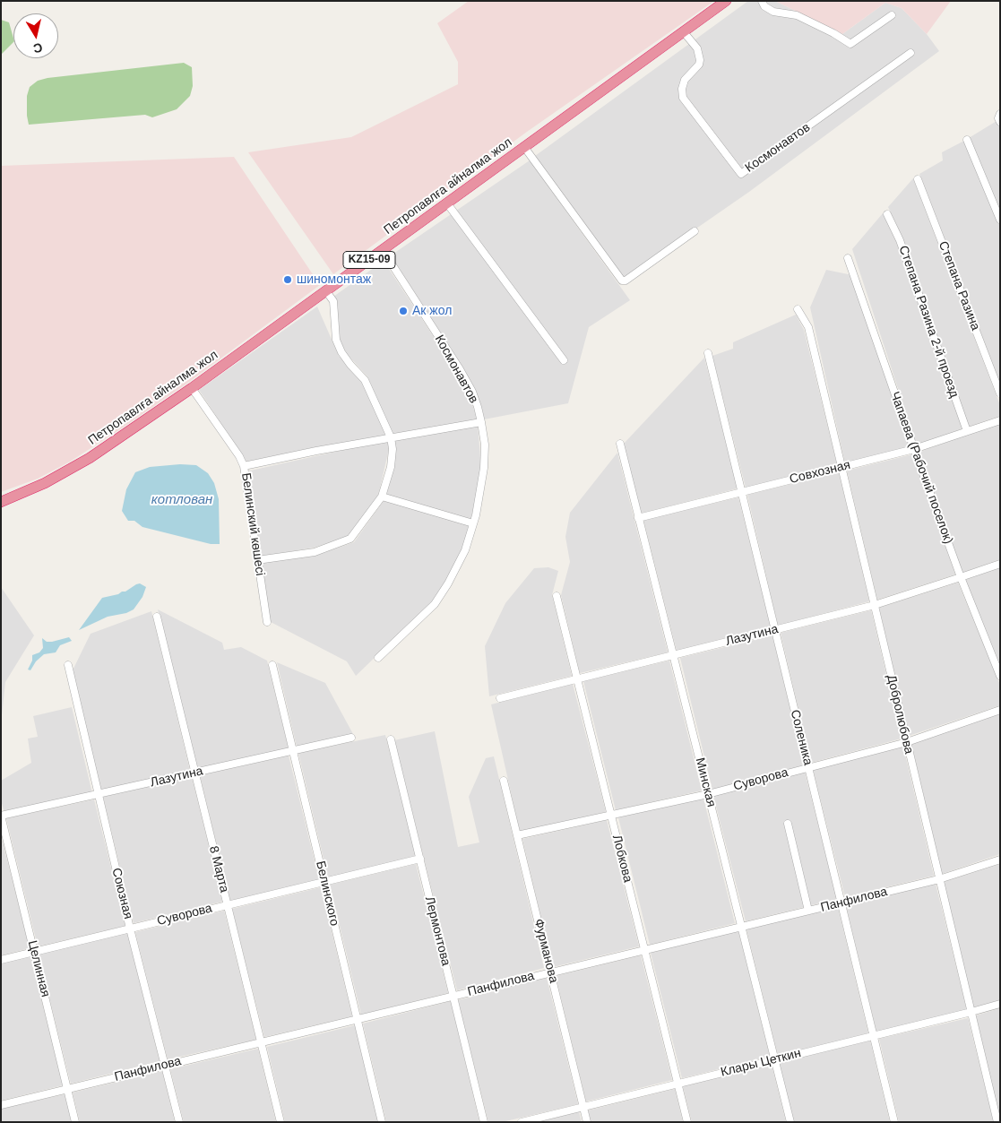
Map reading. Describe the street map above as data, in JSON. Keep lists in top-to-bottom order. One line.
{"streets":{"highway":["Петропавлға айналма жол","KZ15-09"],"street":["Космонавтов","Степана Разина","Степана Разина 2-й проезд","Чапаева (Рабочий поселок)","Совхозная","Белинский көшесі","Лазутина","Добролюбова","Соленика","Суворова","Минская","Лобкова","8 Марта","Союзная","Белинского","Панфилова","Лермонтова","Фурманова","Целинная","Клары Цеткин"]},"crossings":[["Космонавтов","Петропавлға айналма жол"],["Космонавтов","Белинский көшесі"],["Петропавлға айналма жол","Белинский көшесі"],["Степана Разина 2-й проезд","Совхозная"],["Чапаева (Рабочий поселок)","Совхозная"],["Чапаева (Рабочий поселок)","Лазутина"],["Совхозная","Добролюбова"],["Совхозная","Соленика"],["Совхозная","Минская"],["Лазутина","Добролюбова"],["Лазутина","Соленика"],["Лазутина","Минская"],["Лазутина","Лобкова"],["Лазутина","8 Марта"],["Лазутина","Союзная"],["Лазутина","Белинского"],["Лазутина","Целинная"],["Добролюбова","Суворова"],["Добролюбова","Панфилова"],["Добролюбова","Клары Цеткин"],["Соленика","Суворова"],["Соленика","Панфилова"],["Соленика","Клары Цеткин"],["Суворова","Минская"],["Суворова","Лобкова"],["Суворова","8 Марта"],["Суворова","Союзная"],["Суворова","Белинского"],["Суворова","Лермонтова"],["Суворова","Фурманова"],["Суворова","Целинная"],["Минская","Панфилова"],["Минская","Клары Цеткин"],["Лобкова","Панфилова"],["Лобкова","Клары Цеткин"],["8 Марта","Панфилова"],["Союзная","Панфилова"],["Белинского","Панфилова"],["Панфилова","Лермонтова"],["Панфилова","Фурманова"],["Панфилова","Целинная"],["Фурманова","Клары Цеткин"]],"water":["котлован"],"places":["шиномонтаж","Ак жол"],"north":"bottom"}
